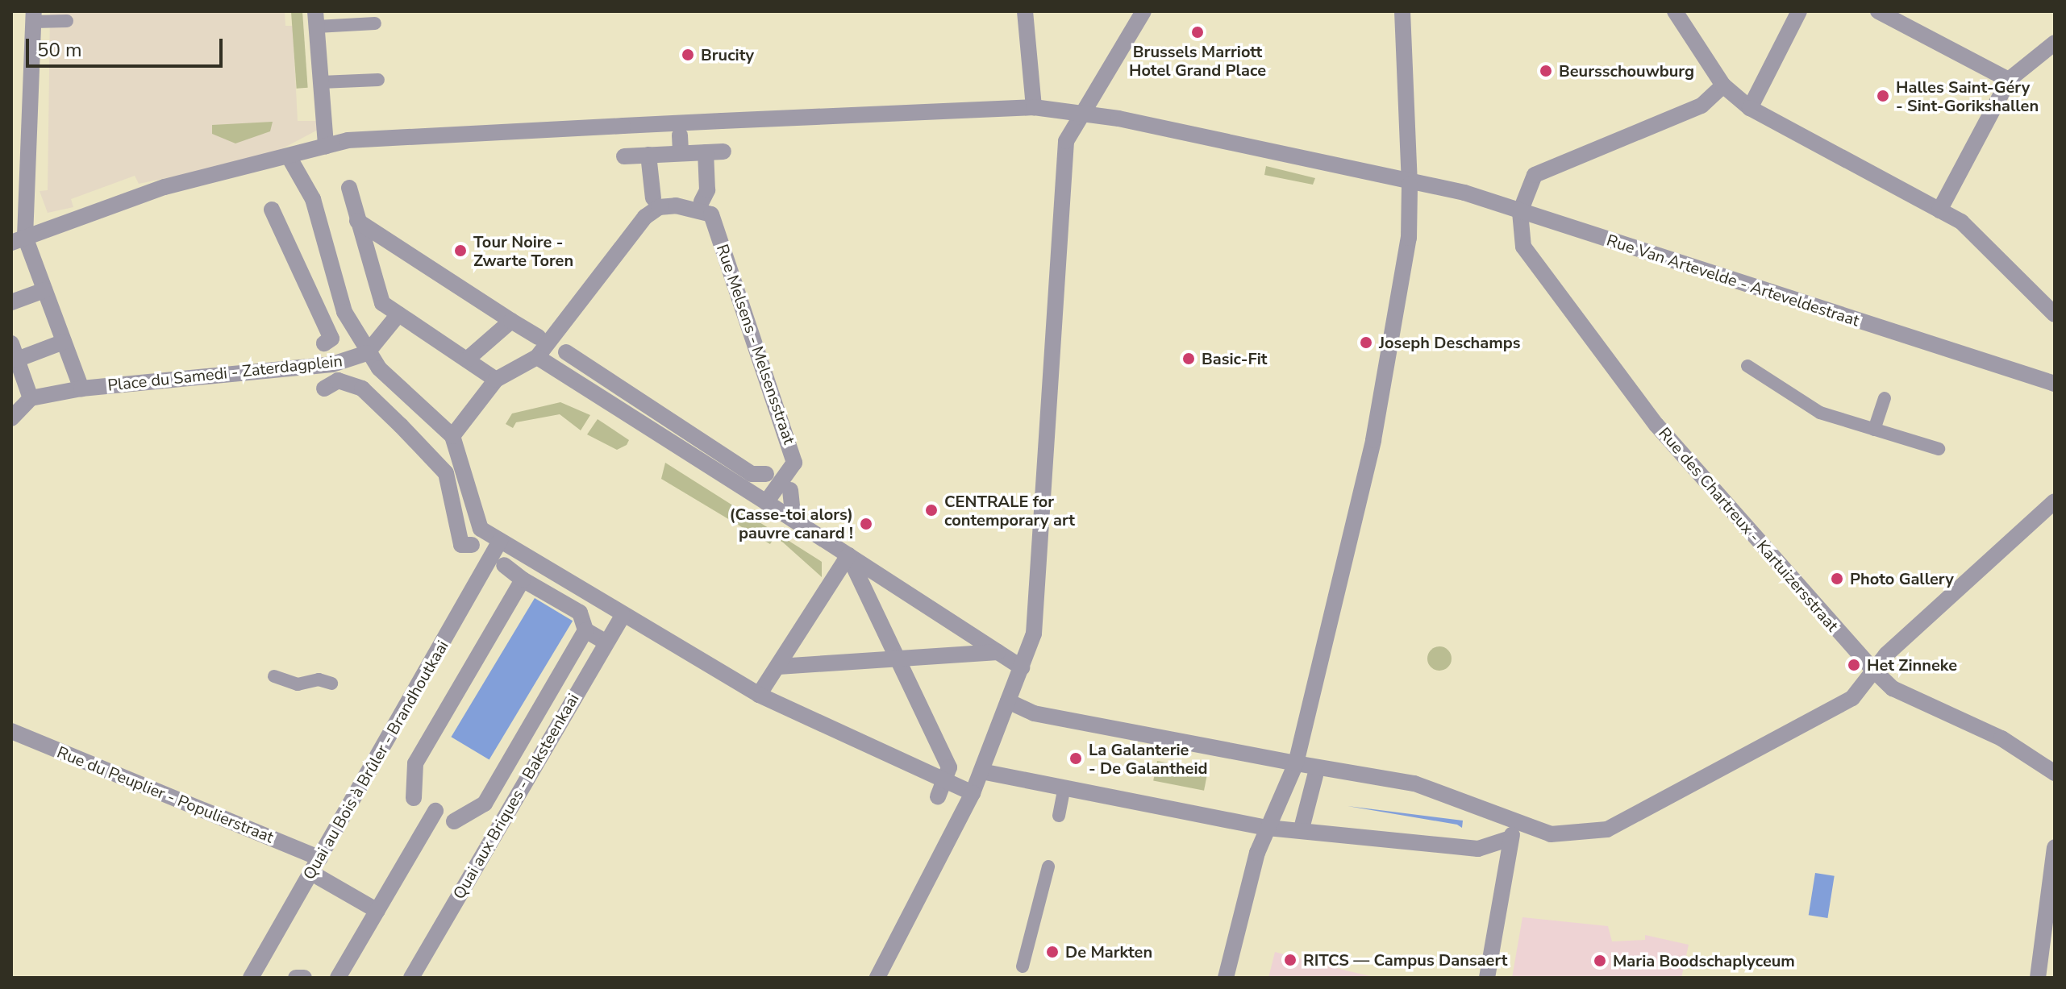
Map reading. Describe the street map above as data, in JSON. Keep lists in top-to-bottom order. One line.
{"streets":{"street":["Rue Van Artevelde - Arteveldestraat","Rue Melsens - Melsensstraat","Place du Samedi - Zaterdagplein","Rue des Chartreux - Kartuizersstraat","Quai au Bois à Brûler - Brandhoutkaai","Rue du Peuplier - Populierstraat","Quai aux Briques - Baksteenkaai"]},"crossings":[["Rue Van Artevelde - Arteveldestraat","Rue des Chartreux - Kartuizersstraat"],["Quai au Bois à Brûler - Brandhoutkaai","Rue du Peuplier - Populierstraat"]],"places":["Brussels Marriott Hotel Grand Place","Brucity","Beursschouwburg","Halles Saint-Géry - Sint-Gorikshallen","Tour Noire - Zwarte Toren","Joseph Deschamps","Basic-Fit","CENTRALE for contemporary art","(Casse-toi alors) pauvre canard !","Photo Gallery","Het Zinneke","La Galanterie - De Galantheid","De Markten","RITCS — Campus Dansaert","Maria Boodschaplyceum"],"scale_bar":"50 m"}
